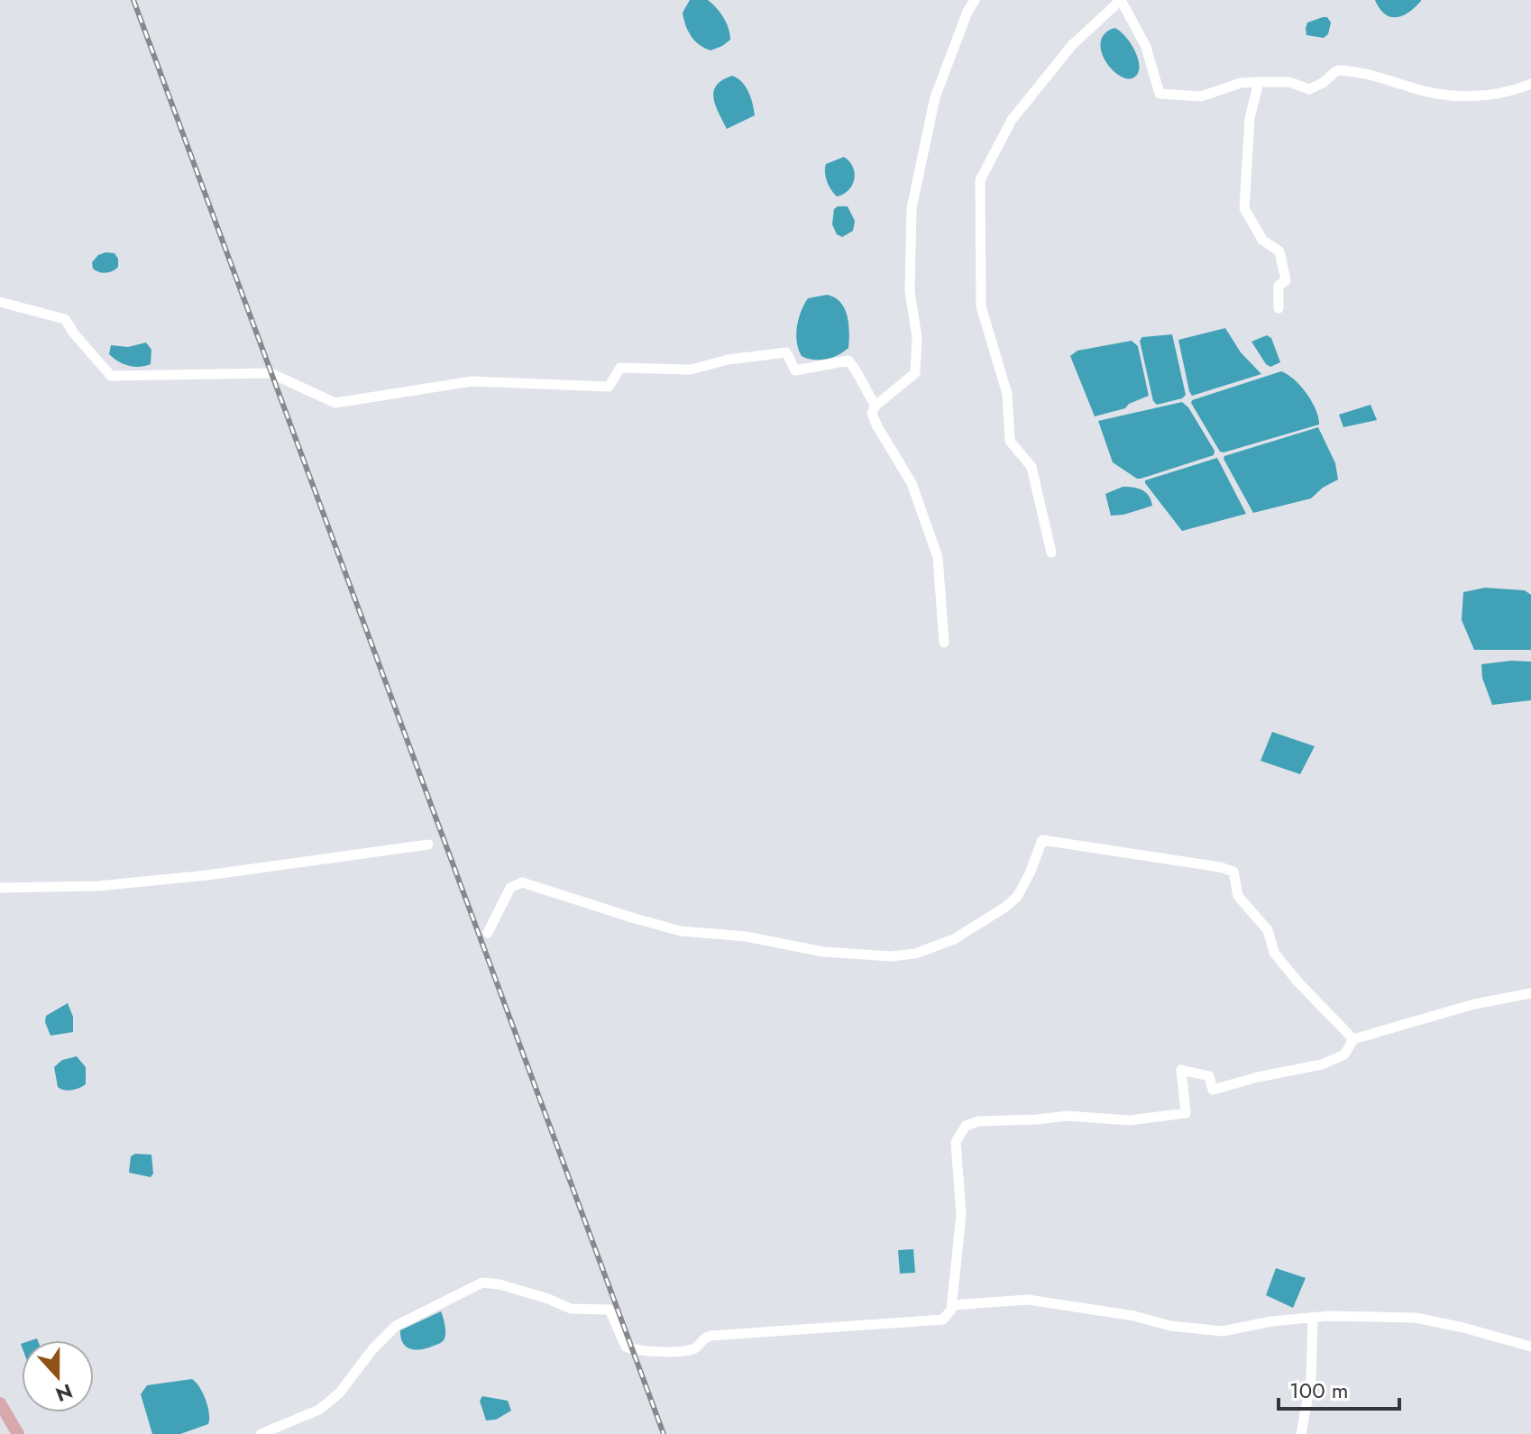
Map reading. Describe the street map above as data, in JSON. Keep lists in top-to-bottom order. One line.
{"scale_bar":"100 m","north":"bottom"}
